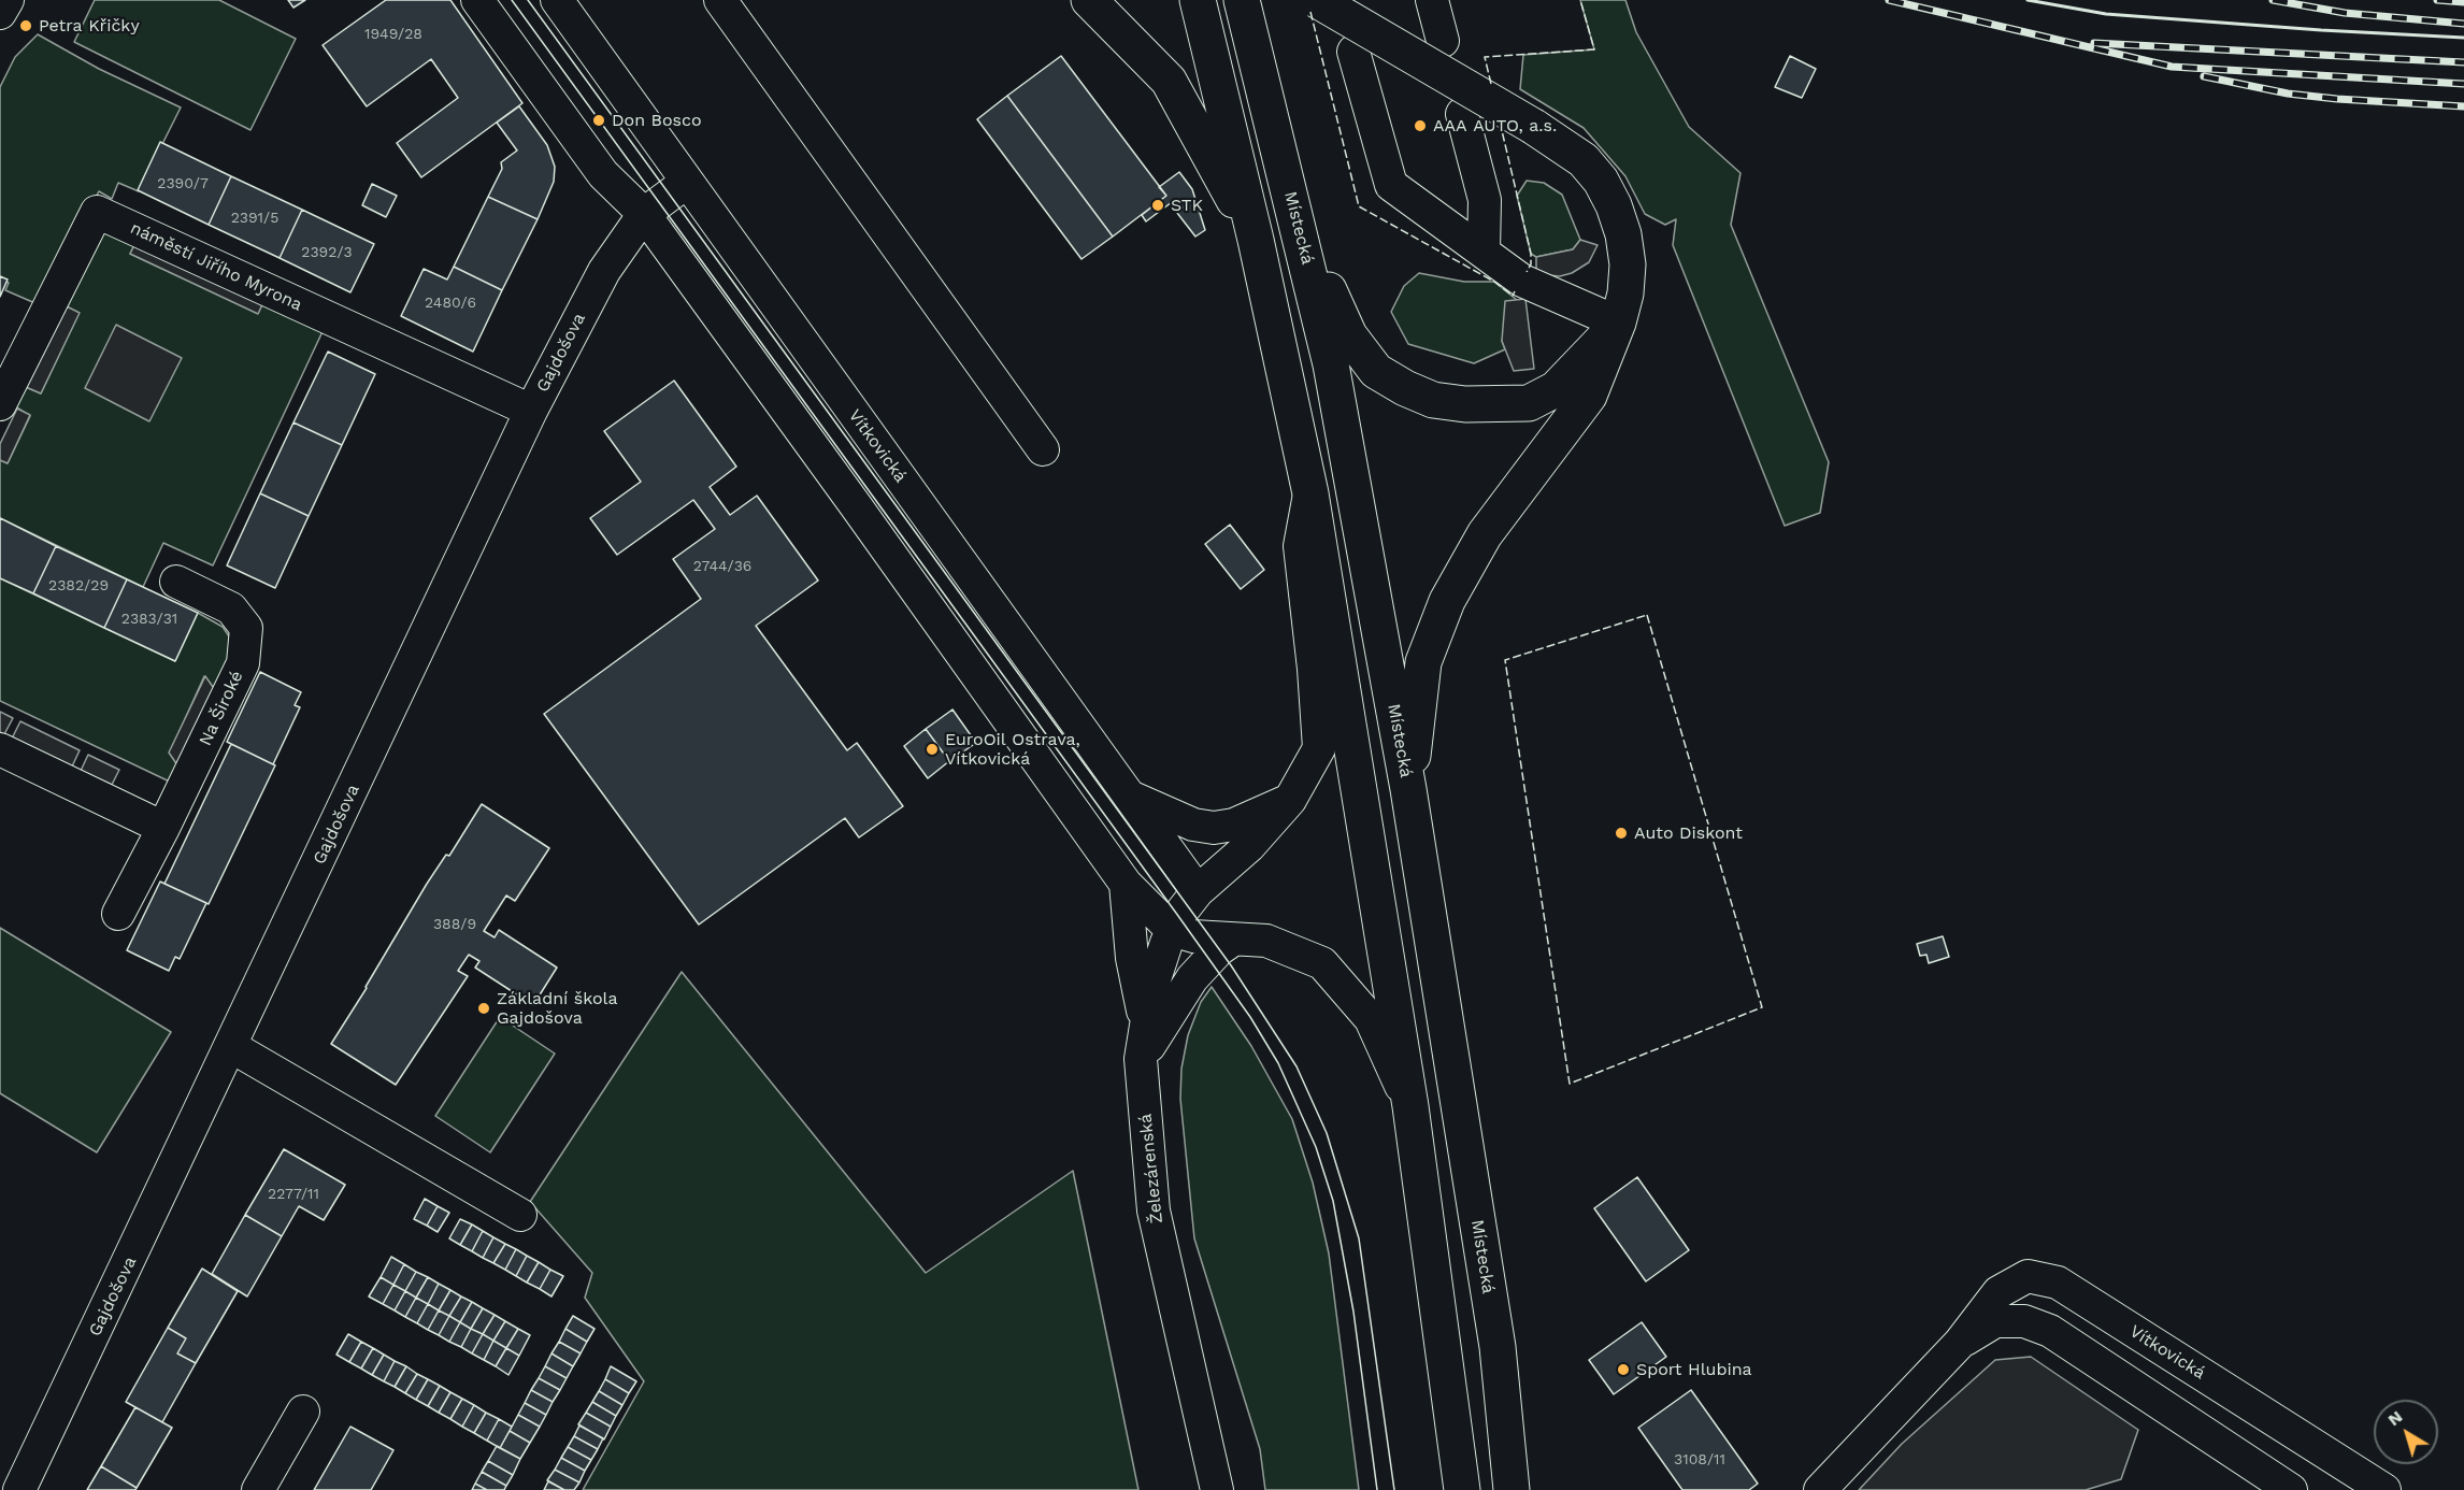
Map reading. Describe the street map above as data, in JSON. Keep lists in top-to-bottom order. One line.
{"streets":{"highway":["Místecká"],"street":["náměstí Jiřího Myrona","Gajdošova","Vítkovická","Na Široké","Železárenská"]},"crossings":[["náměstí Jiřího Myrona","Gajdošova"],["Gajdošova","Vítkovická"],["Vítkovická","Železárenská"]],"places":["Petra Křičky","Don Bosco","AAA AUTO, a.s.","STK","EuroOil Ostrava, Vítkovická","Auto Diskont","Základní škola Gajdošova","Sport Hlubina"],"house_numbers":["1949/28","2390/7","2391/5","2392/3","2480/6","2744/36","2382/29","2383/31","388/9","2277/11","3108/11"],"north":"top left"}
